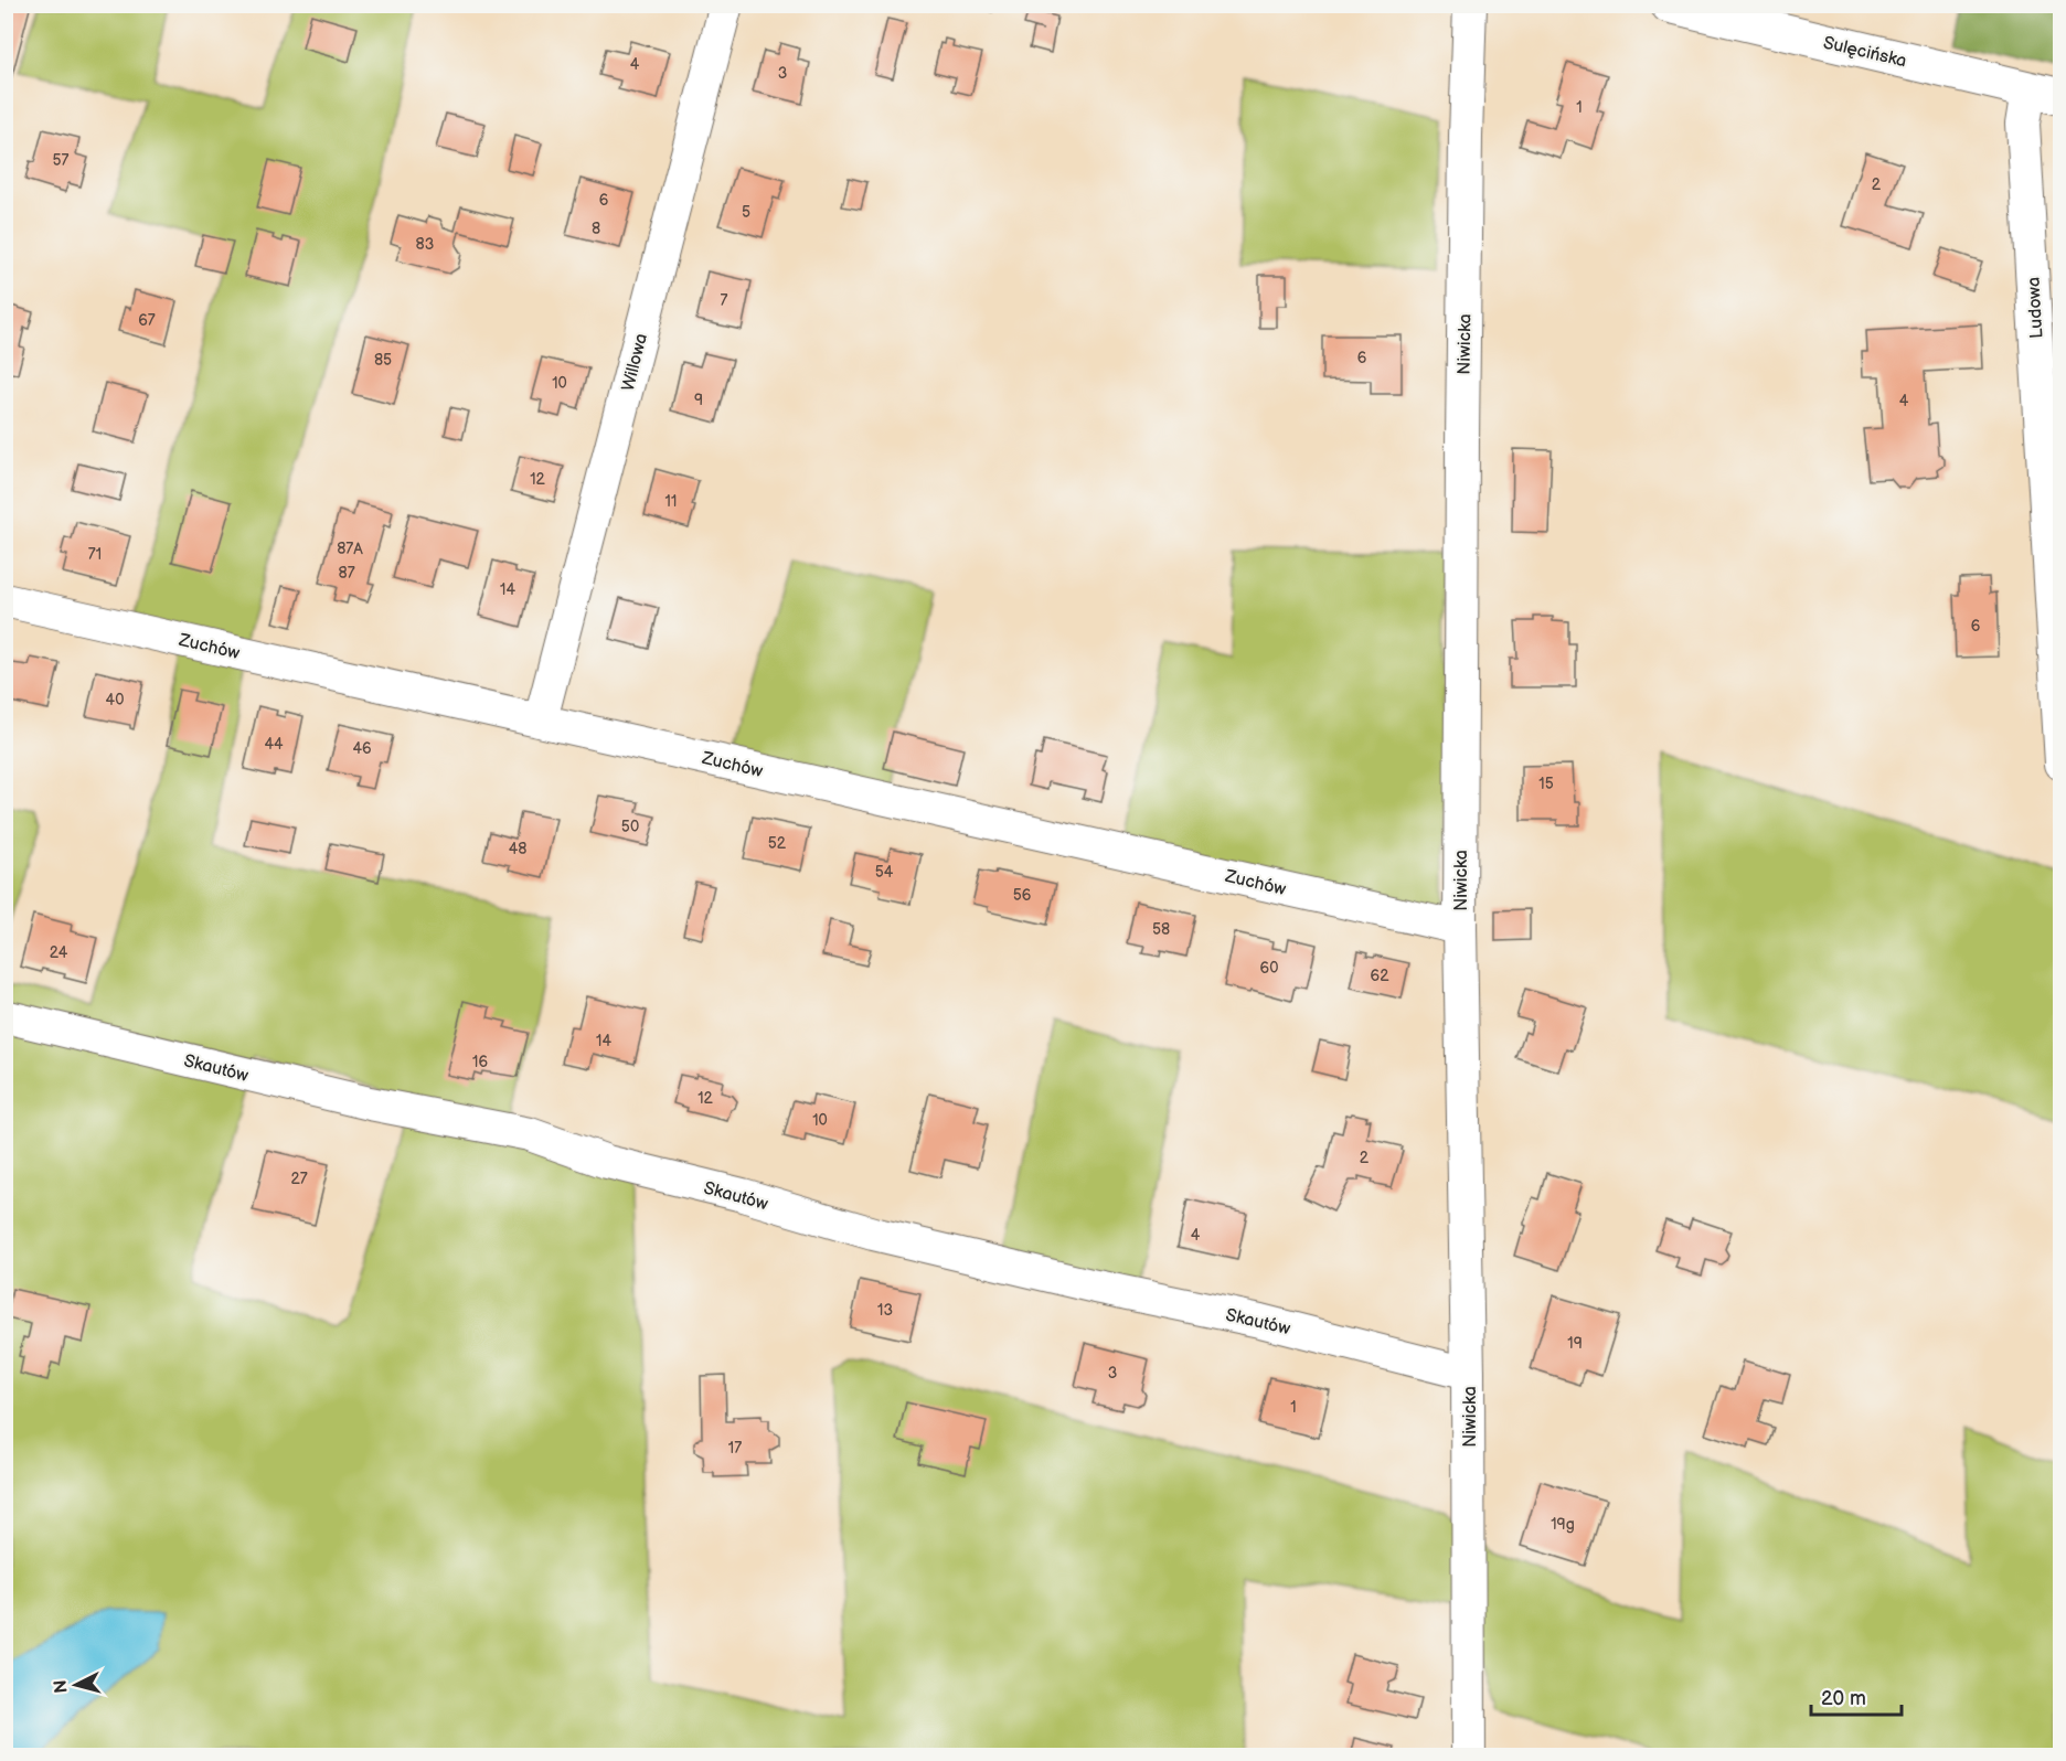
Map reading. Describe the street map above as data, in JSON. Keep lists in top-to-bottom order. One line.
{"streets":{"street":["Sulęcińska","Ludowa","Niwicka","Willowa","Zuchów","Skautów"]},"crossings":[["Sulęcińska","Ludowa"],["Niwicka","Zuchów"],["Niwicka","Skautów"],["Willowa","Zuchów"]],"house_numbers":["4","3","1","57","2","6","5","8","83","7","67","6","85","10","9","4","12","11","87A","71","87","14","6","40","44","46","15","50","52","48","54","56","58","24","60","62","14","16","12","10","2","27","4","13","19","3","1","17","19g"],"scale_bar":"20 m","north":"left"}
